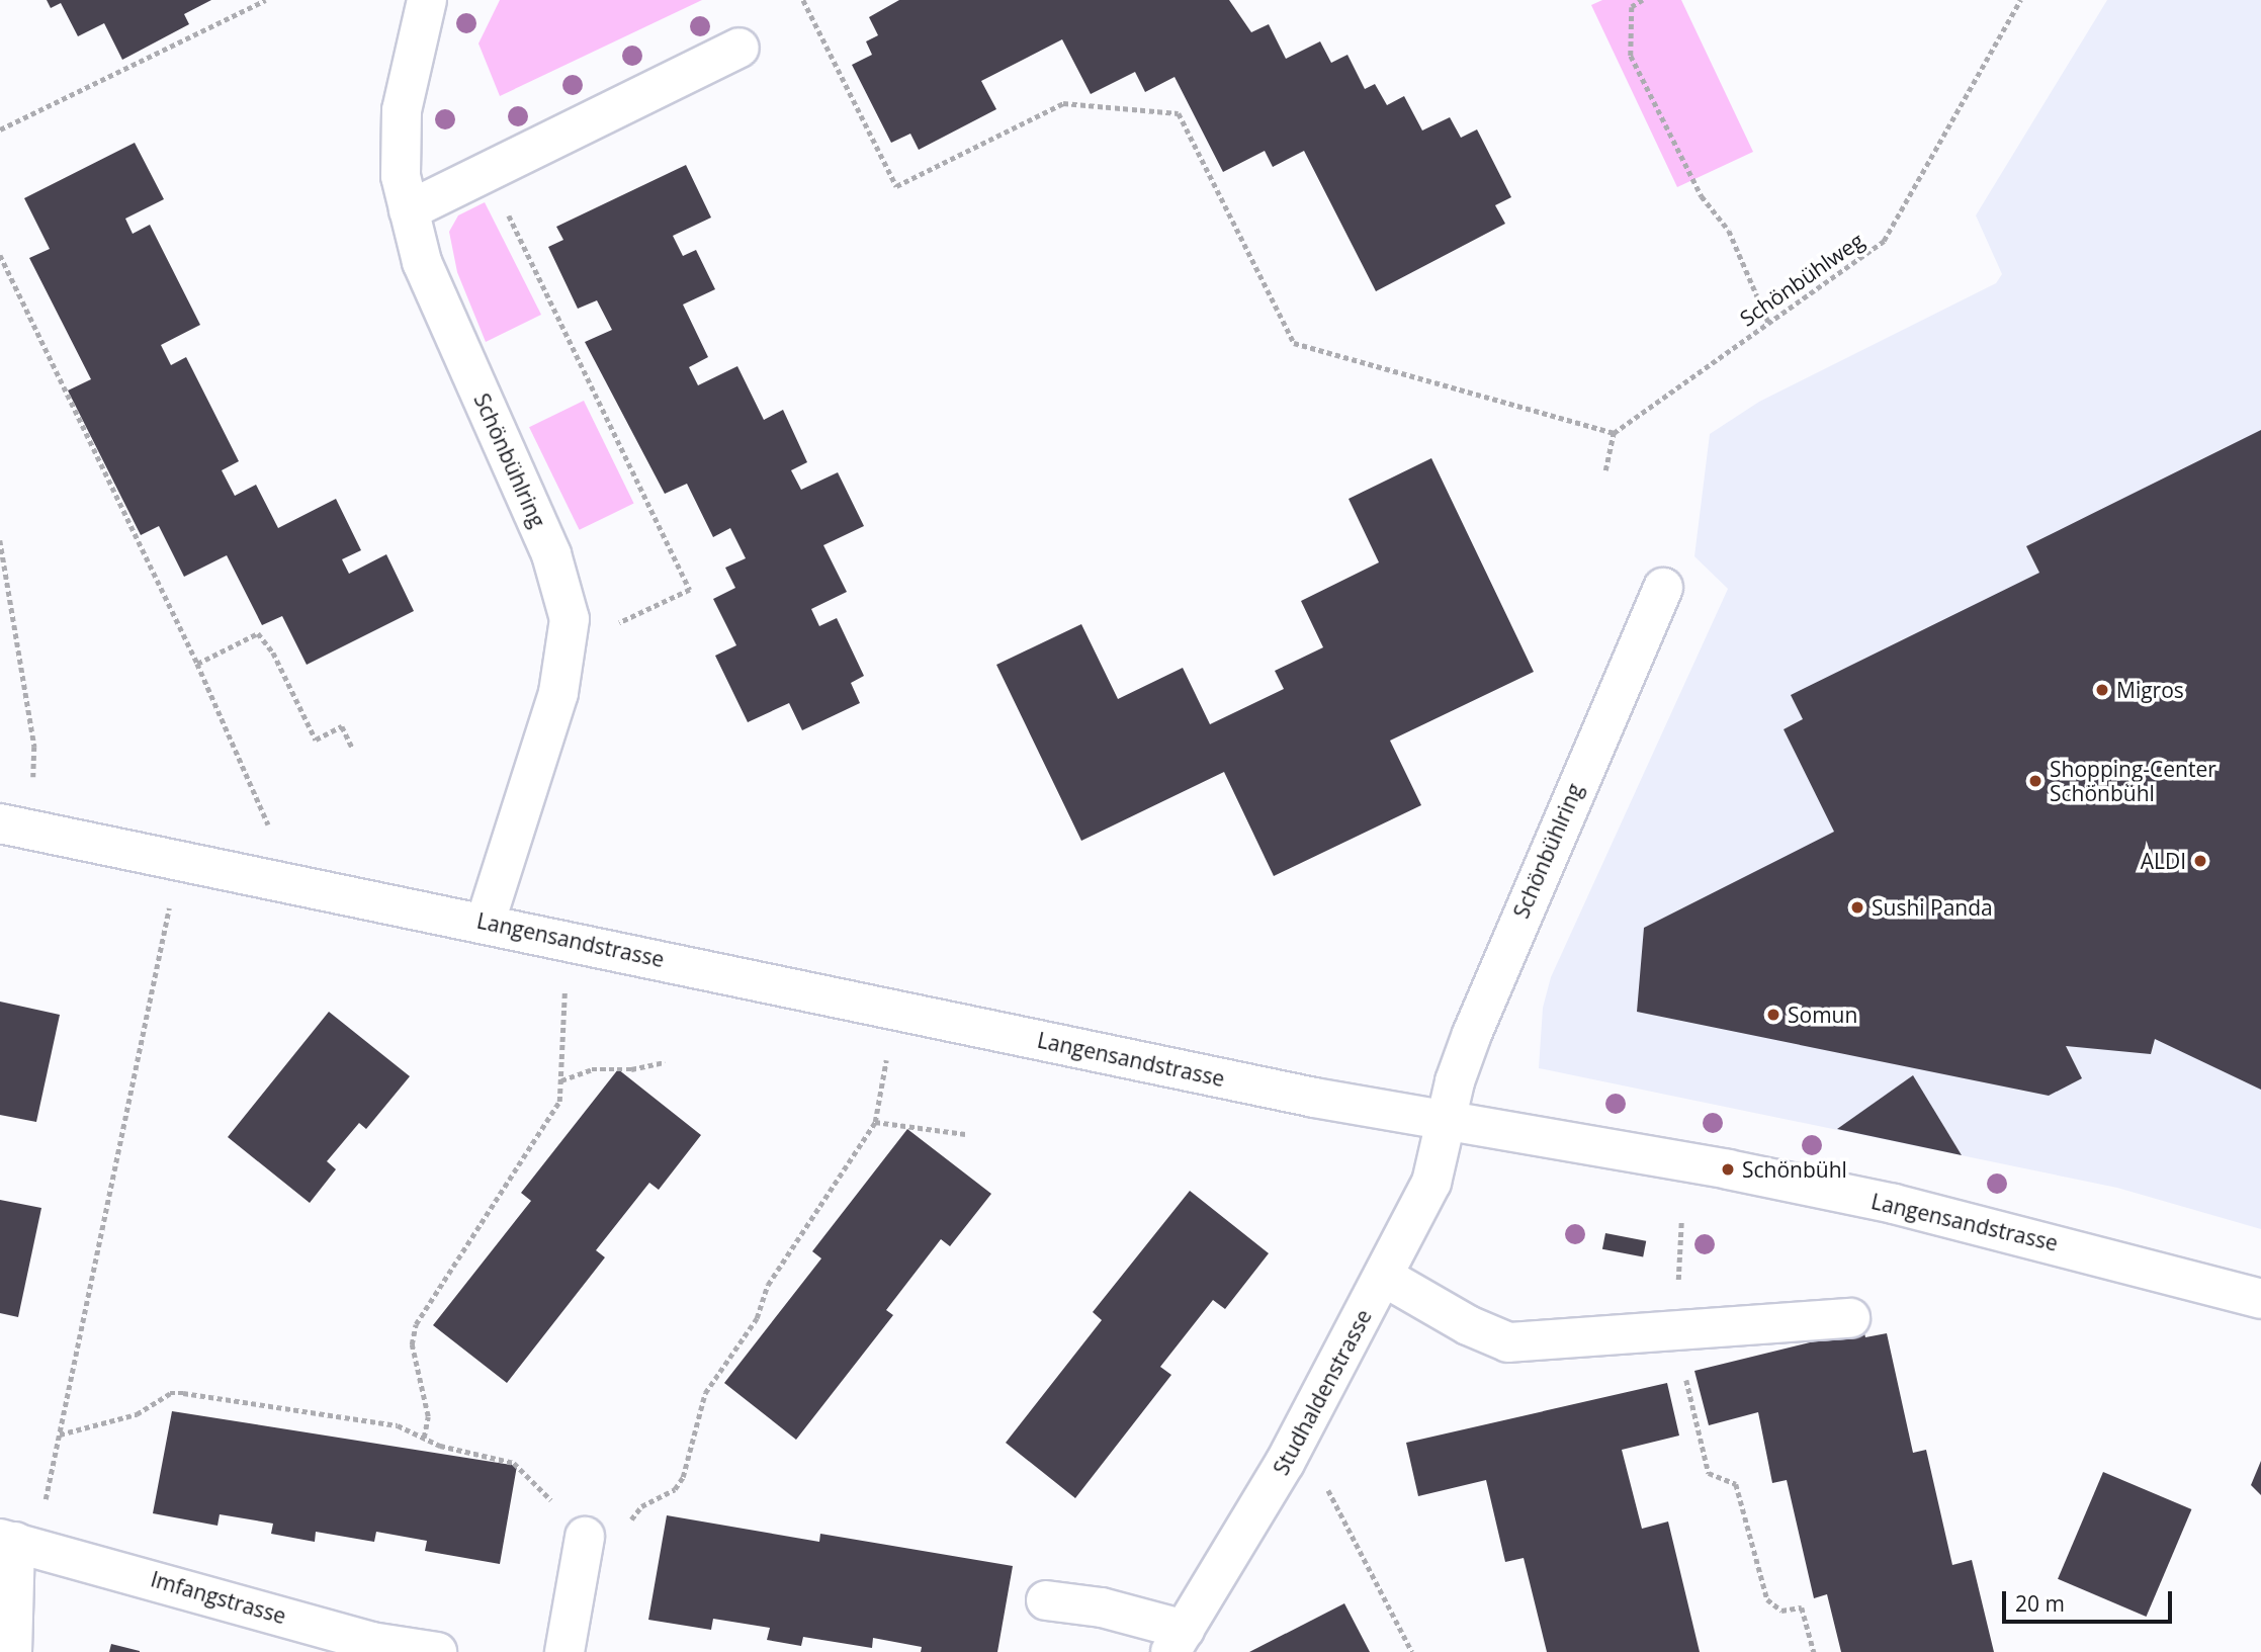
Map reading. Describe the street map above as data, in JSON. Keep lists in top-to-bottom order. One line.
{"streets":{"street":["Schönbühlring","Langensandstrasse","Studhaldenstrasse","Imfangstrasse"],"path":["Schönbühlweg"]},"crossings":[["Schönbühlring","Langensandstrasse"],["Schönbühlring","Studhaldenstrasse"],["Langensandstrasse","Studhaldenstrasse"]],"places":["Migros","Shopping-Center Schönbühl","ALDI","Sushi Panda","Somun","Schönbühl"],"scale_bar":"20 m"}
